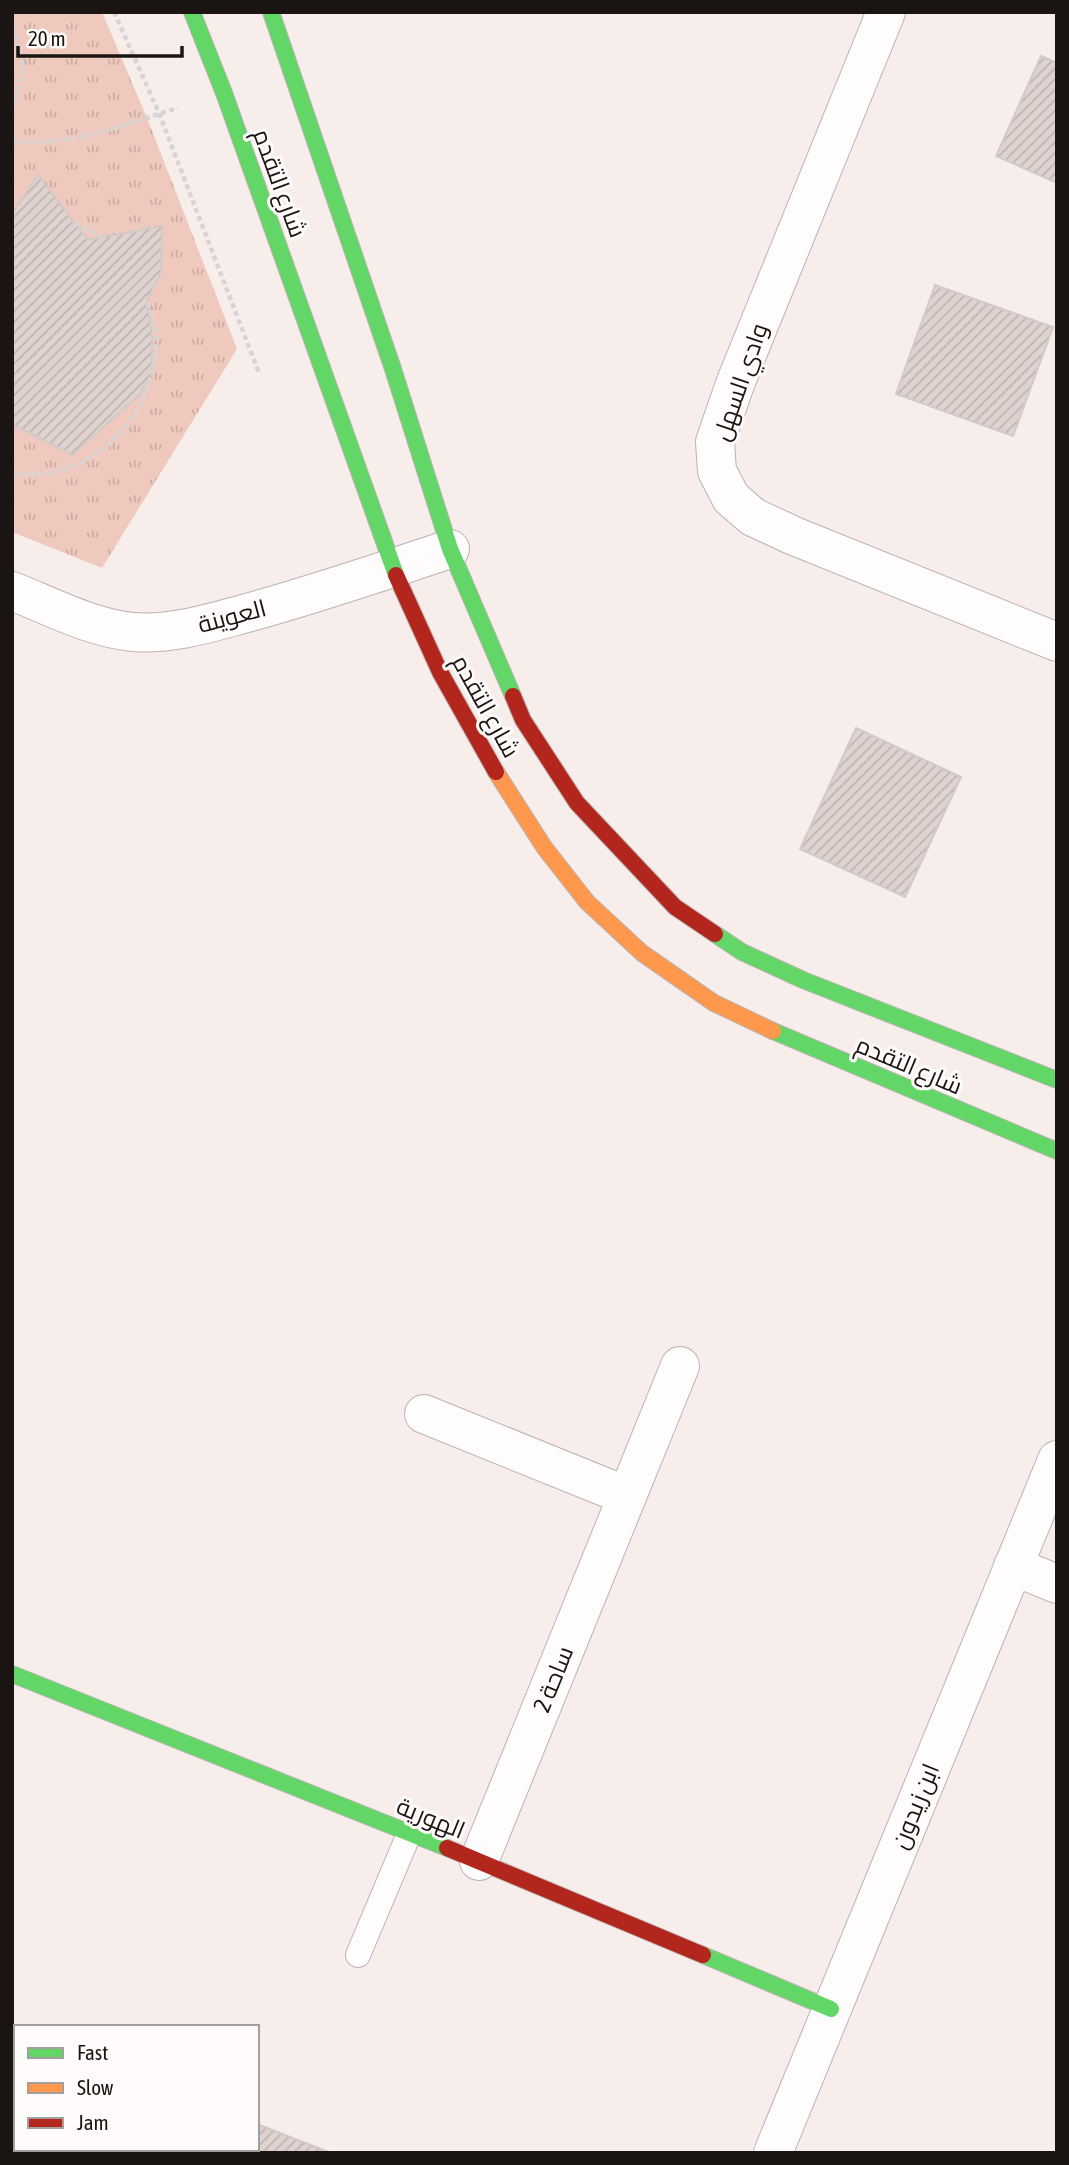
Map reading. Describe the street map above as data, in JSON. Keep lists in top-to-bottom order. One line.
{"streets":{"street":["شارع التقدم","وادي السهل","العوينة","ساحة 2","ابن زيدون","الهورية"]},"crossings":[["شارع التقدم","العوينة"],["ساحة 2","الهورية"],["ابن زيدون","الهورية"]],"legend":["Fast","Slow","Jam"],"scale_bar":"20 m"}
